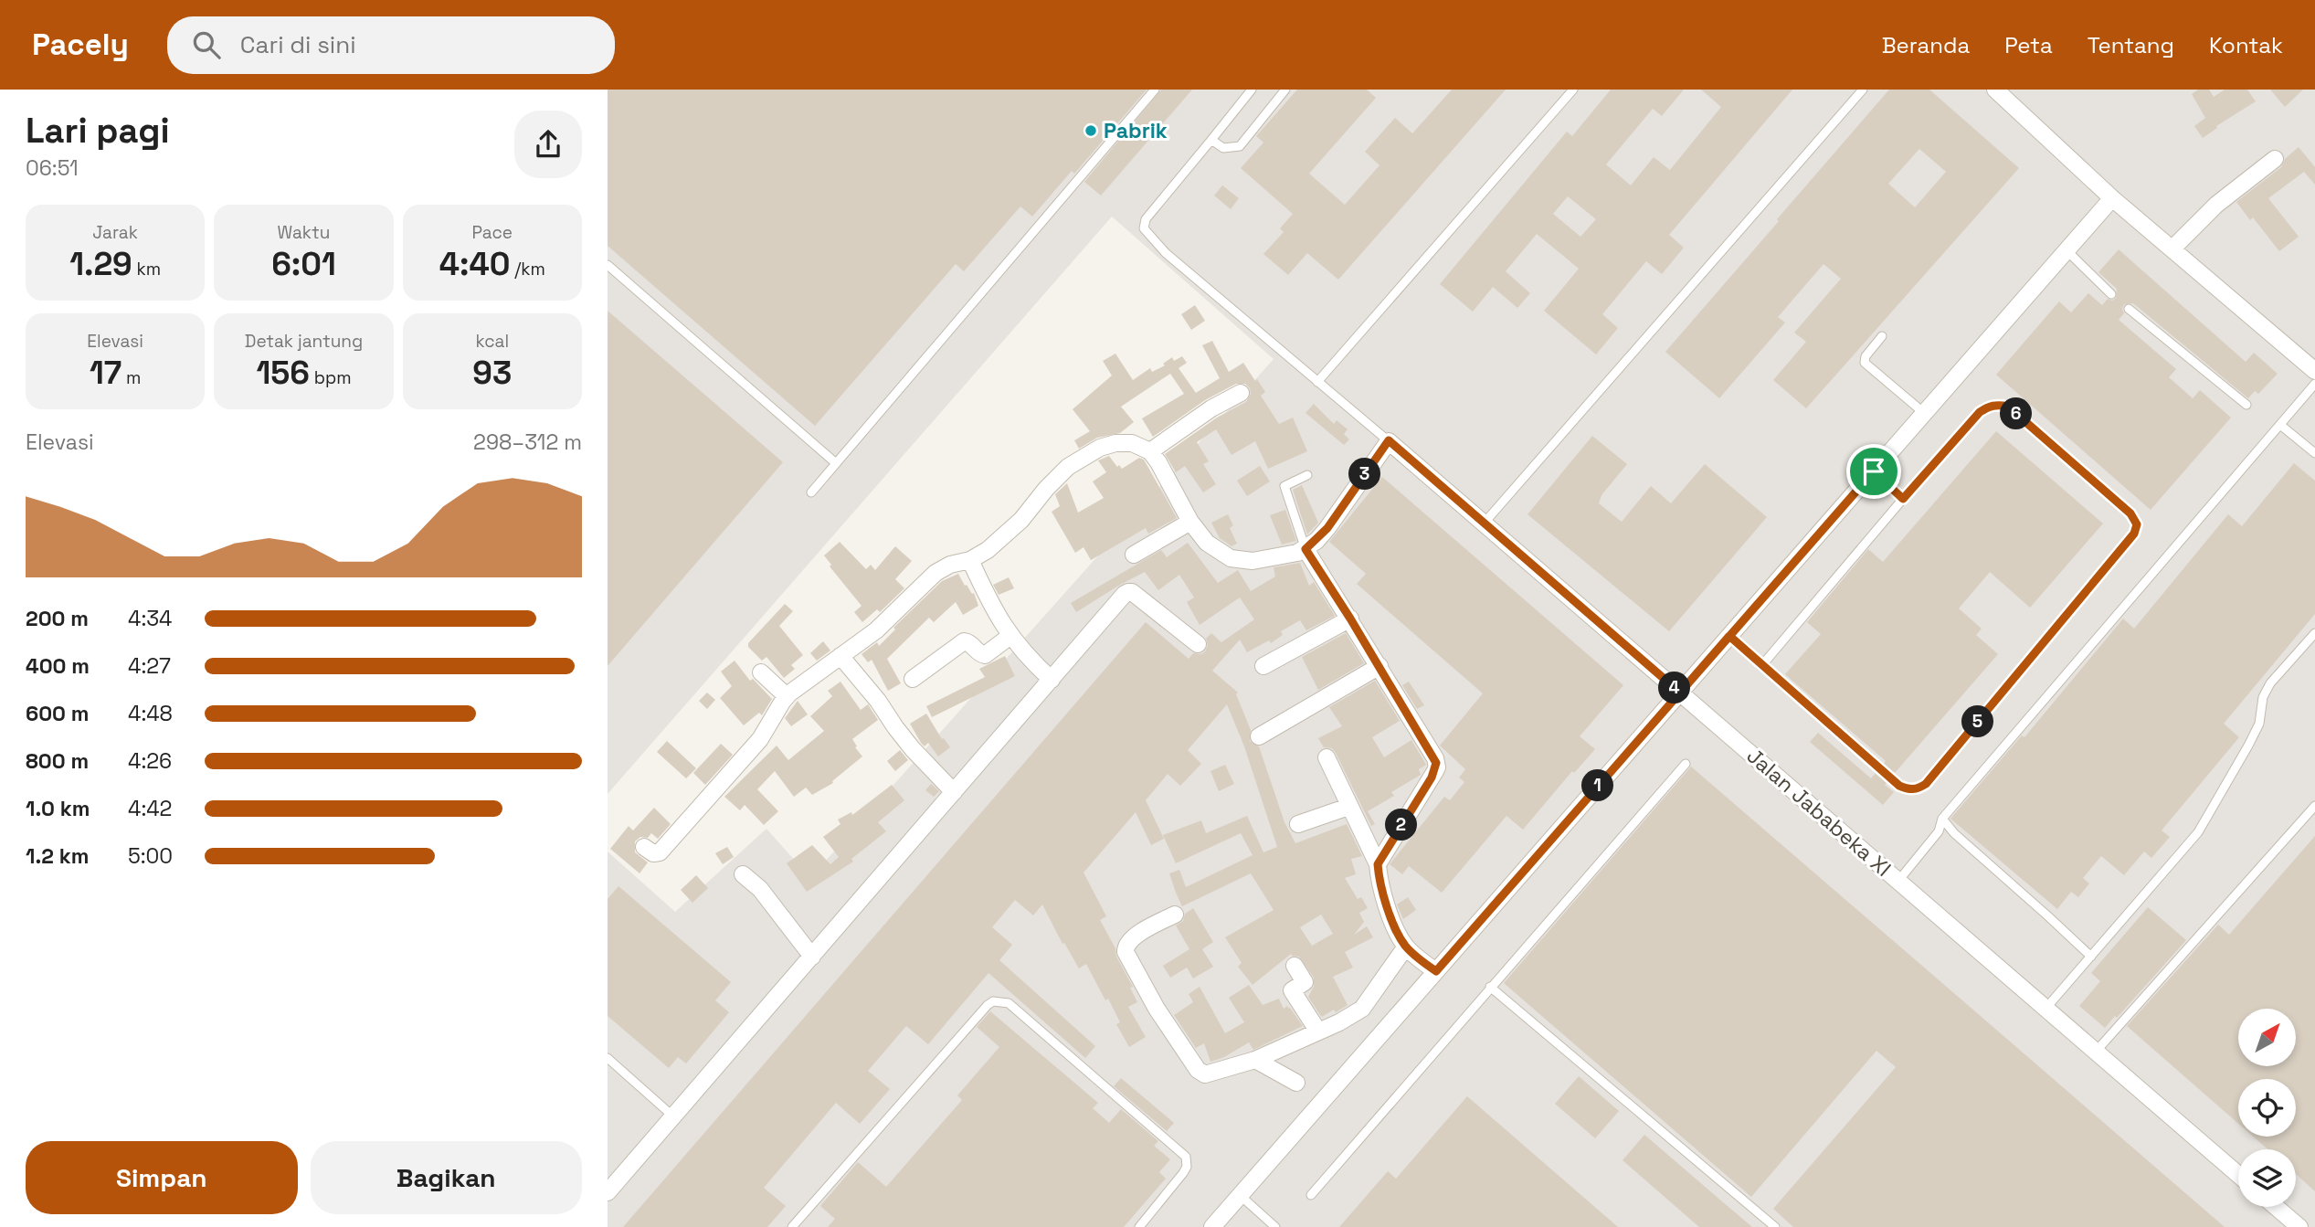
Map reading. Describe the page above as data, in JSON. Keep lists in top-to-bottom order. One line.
{"streets":{"street":["Jalan Jababeka XI"]},"places":["Pabrik"],"north":"top right","page":{"header":"Pacely","search":"Cari di sini","nav":["Beranda","Peta","Tentang","Kontak"],"heading":["Lari pagi","06:51"],"stats":[["Jarak","1.29 km"],["Waktu","6:01"],["Pace","4:40 /km"],["Elevasi","17 m"],["Detak jantung","156 bpm"],["kcal","93"]],"pins":["6","3","4","5","1","2"],"chart":["Elevasi","298–312 m"],"list":[{"name":"200 m","note":"4:34"},{"name":"400 m","note":"4:27"},{"name":"600 m","note":"4:48"},{"name":"800 m","note":"4:26"},{"name":"1.0 km","note":"4:42"},{"name":"1.2 km","note":"5:00"}],"buttons":["Simpan","Bagikan"]}}
